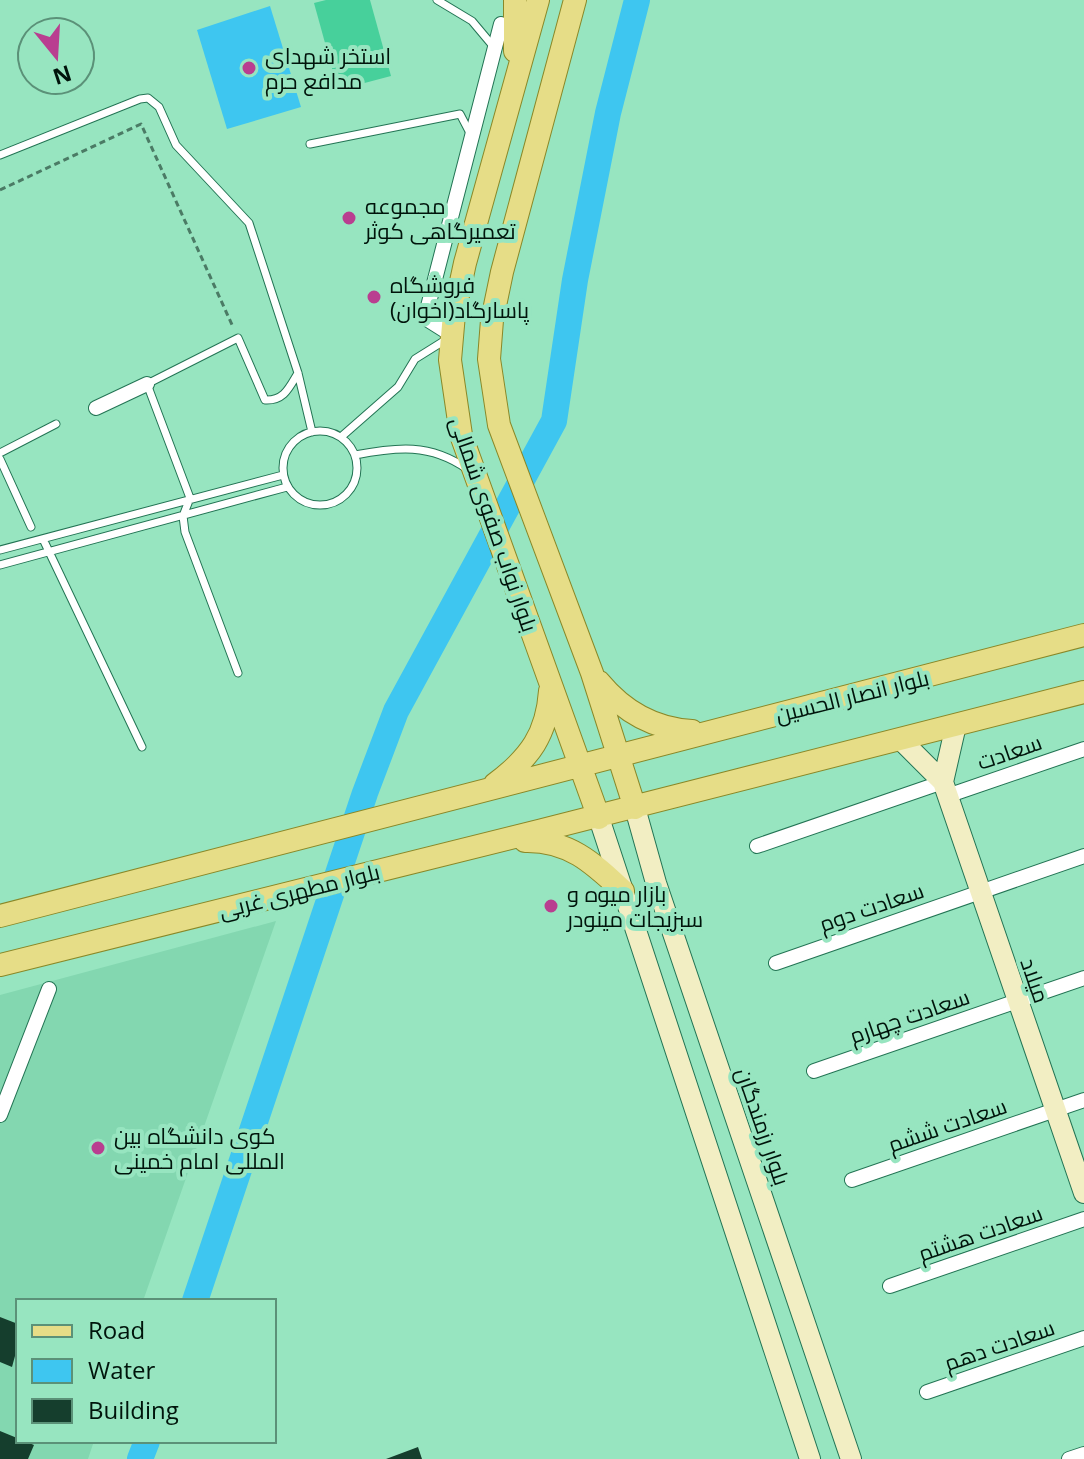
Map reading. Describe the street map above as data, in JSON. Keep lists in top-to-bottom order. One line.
{"streets":{"main road":["بلوار نواب صفوی شمالی","بلوار انصار الحسین","بلوار مطهری غربی","میلاد","بلوار رزمندگان"],"street":["سعادت","سعادت دوم","سعادت چهارم","سعادت ششم","سعادت هشتم","سعادت دهم"]},"crossings":[["بلوار نواب صفوی شمالی","بلوار انصار الحسین"],["بلوار نواب صفوی شمالی","بلوار مطهری غربی"],["بلوار نواب صفوی شمالی","بلوار رزمندگان"],["سعادت","میلاد"],["بلوار مطهری غربی","بلوار رزمندگان"],["سعادت دوم","میلاد"],["میلاد","سعادت چهارم"],["میلاد","سعادت ششم"]],"places":["استخر شهدای مدافع حرم","مجموعه تعمیرگاهی کوثر","فروشگاه پاسارگاد(اخوان)","بازار میوه و سبزیجات مینودر","کوی دانشگاه بین المللی امام خمینی"],"legend":["Road","Water","Building"],"north":"bottom"}
